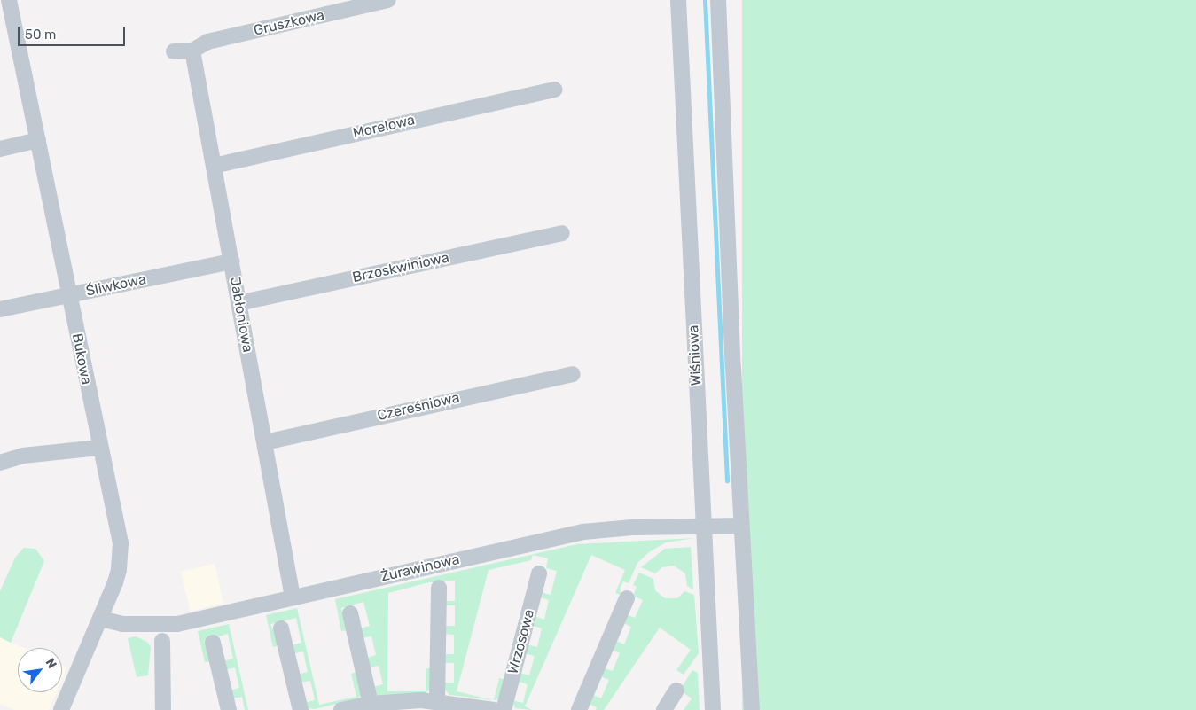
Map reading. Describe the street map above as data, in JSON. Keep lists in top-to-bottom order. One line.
{"streets":{"street":["Gruszkowa","Morelowa","Brzoskwiniowa","Śliwkowa","Jabłoniowa","Wiśniowa","Bukowa","Czereśniowa","Żurawinowa","Wrzosowa"]},"crossings":[["Gruszkowa","Jabłoniowa"],["Morelowa","Jabłoniowa"],["Brzoskwiniowa","Jabłoniowa"],["Śliwkowa","Jabłoniowa"],["Śliwkowa","Bukowa"],["Jabłoniowa","Czereśniowa"],["Jabłoniowa","Żurawinowa"],["Wiśniowa","Żurawinowa"],["Bukowa","Żurawinowa"]],"scale_bar":"50 m","north":"top right"}
